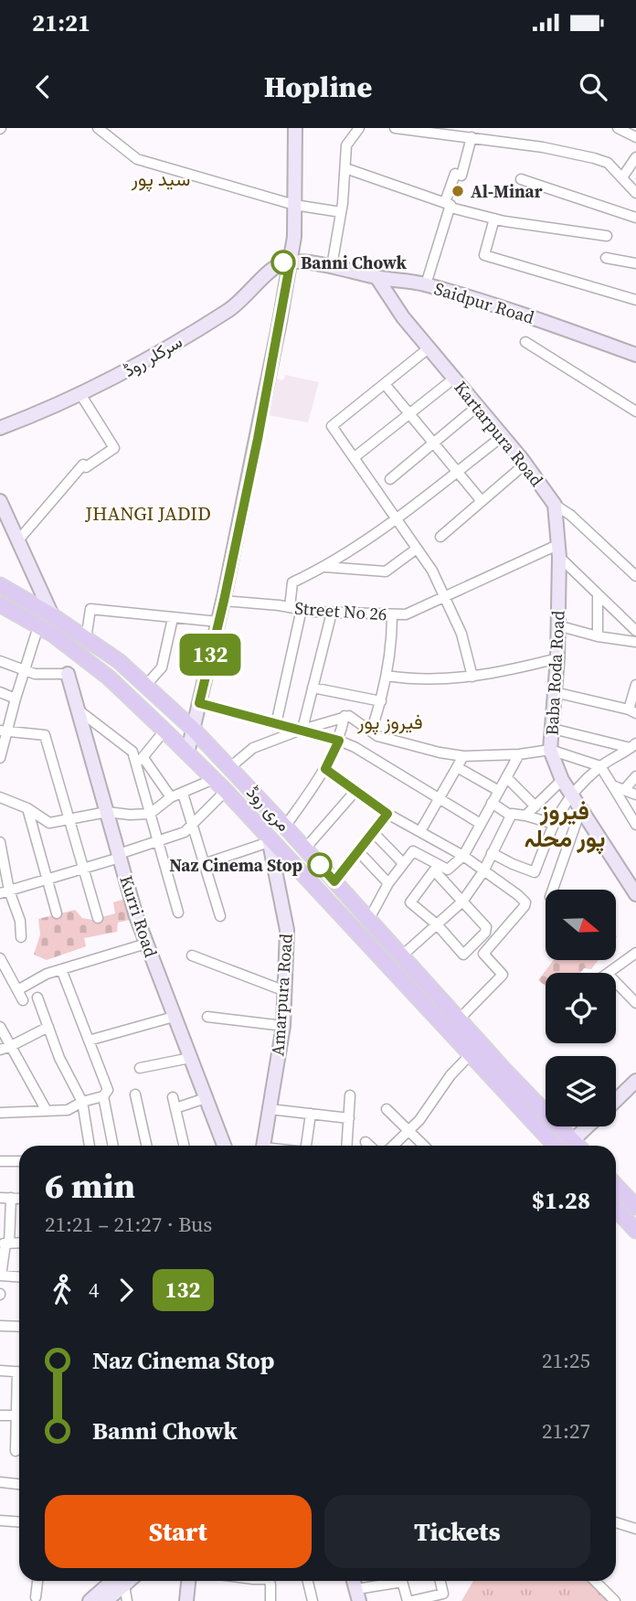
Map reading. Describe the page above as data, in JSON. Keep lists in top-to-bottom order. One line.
{"streets":{"main road":["مری روڈ"],"street":["Saidpur Road","سرکلر روڈ","Kartarpura Road","Street No 26","Baba Roda Road","Kurri Road","Amarpura Road"]},"crossings":[["Saidpur Road","سرکلر روڈ"],["Saidpur Road","Kartarpura Road"],["Kartarpura Road","Baba Roda Road"],["Street No 26","Baba Roda Road"],["مری روڈ","Amarpura Road"]],"districts":["سید پور","JHANGI JADID","فیروز پور","فیروز پور محلہ"],"places":["Al-Minar","Banni Chowk","Naz Cinema Stop"],"lines":["bus line 132"],"north":"right","page":{"status":"21:21","header":"Hopline","on_map":"132","heading":["6 min","21:21 – 21:27 · Bus","$1.28"],"legs":["4","132"],"list":[{"name":"Naz Cinema Stop","value":"21:25"},{"name":"Banni Chowk","value":"21:27"}],"buttons":["Start","Tickets"]}}
